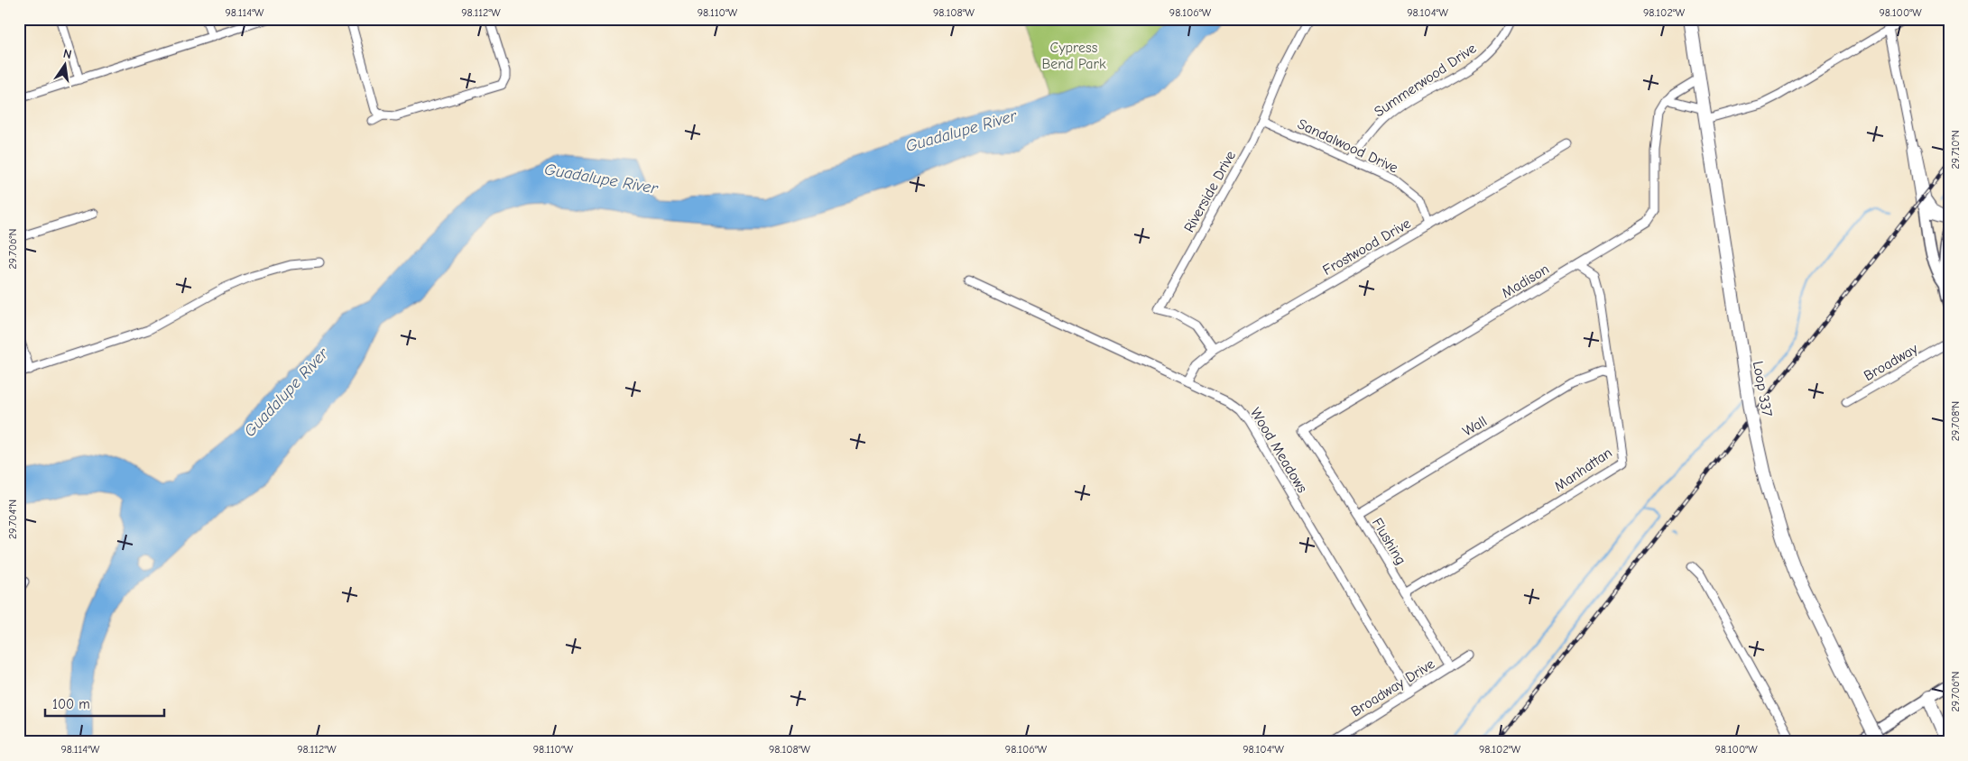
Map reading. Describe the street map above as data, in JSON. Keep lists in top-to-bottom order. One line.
{"streets":{"main road":["Loop 337"],"street":["Summerwood Drive","Sandalwood Drive","Riverside Drive","Frostwood Drive","Madison","Broadway","Wall","Wood Meadows","Manhattan","Flushing","Broadway Drive"]},"crossings":[["Summerwood Drive","Sandalwood Drive"],["Sandalwood Drive","Riverside Drive"],["Sandalwood Drive","Frostwood Drive"],["Riverside Drive","Frostwood Drive"],["Frostwood Drive","Wood Meadows"],["Madison","Loop 337"],["Madison","Manhattan"],["Madison","Flushing"],["Wall","Manhattan"],["Wall","Flushing"],["Wood Meadows","Broadway Drive"],["Manhattan","Flushing"],["Flushing","Broadway Drive"]],"water":["Guadalupe River"],"parks":["Cypress Bend Park"],"scale_bar":"100 m","north":"top","coordinates":["98.114°W","98.112°W","98.110°W","98.108°W","98.106°W","98.104°W","98.102°W","98.100°W","29.710°N","29.706°N","29.708°N","29.704°N"]}
